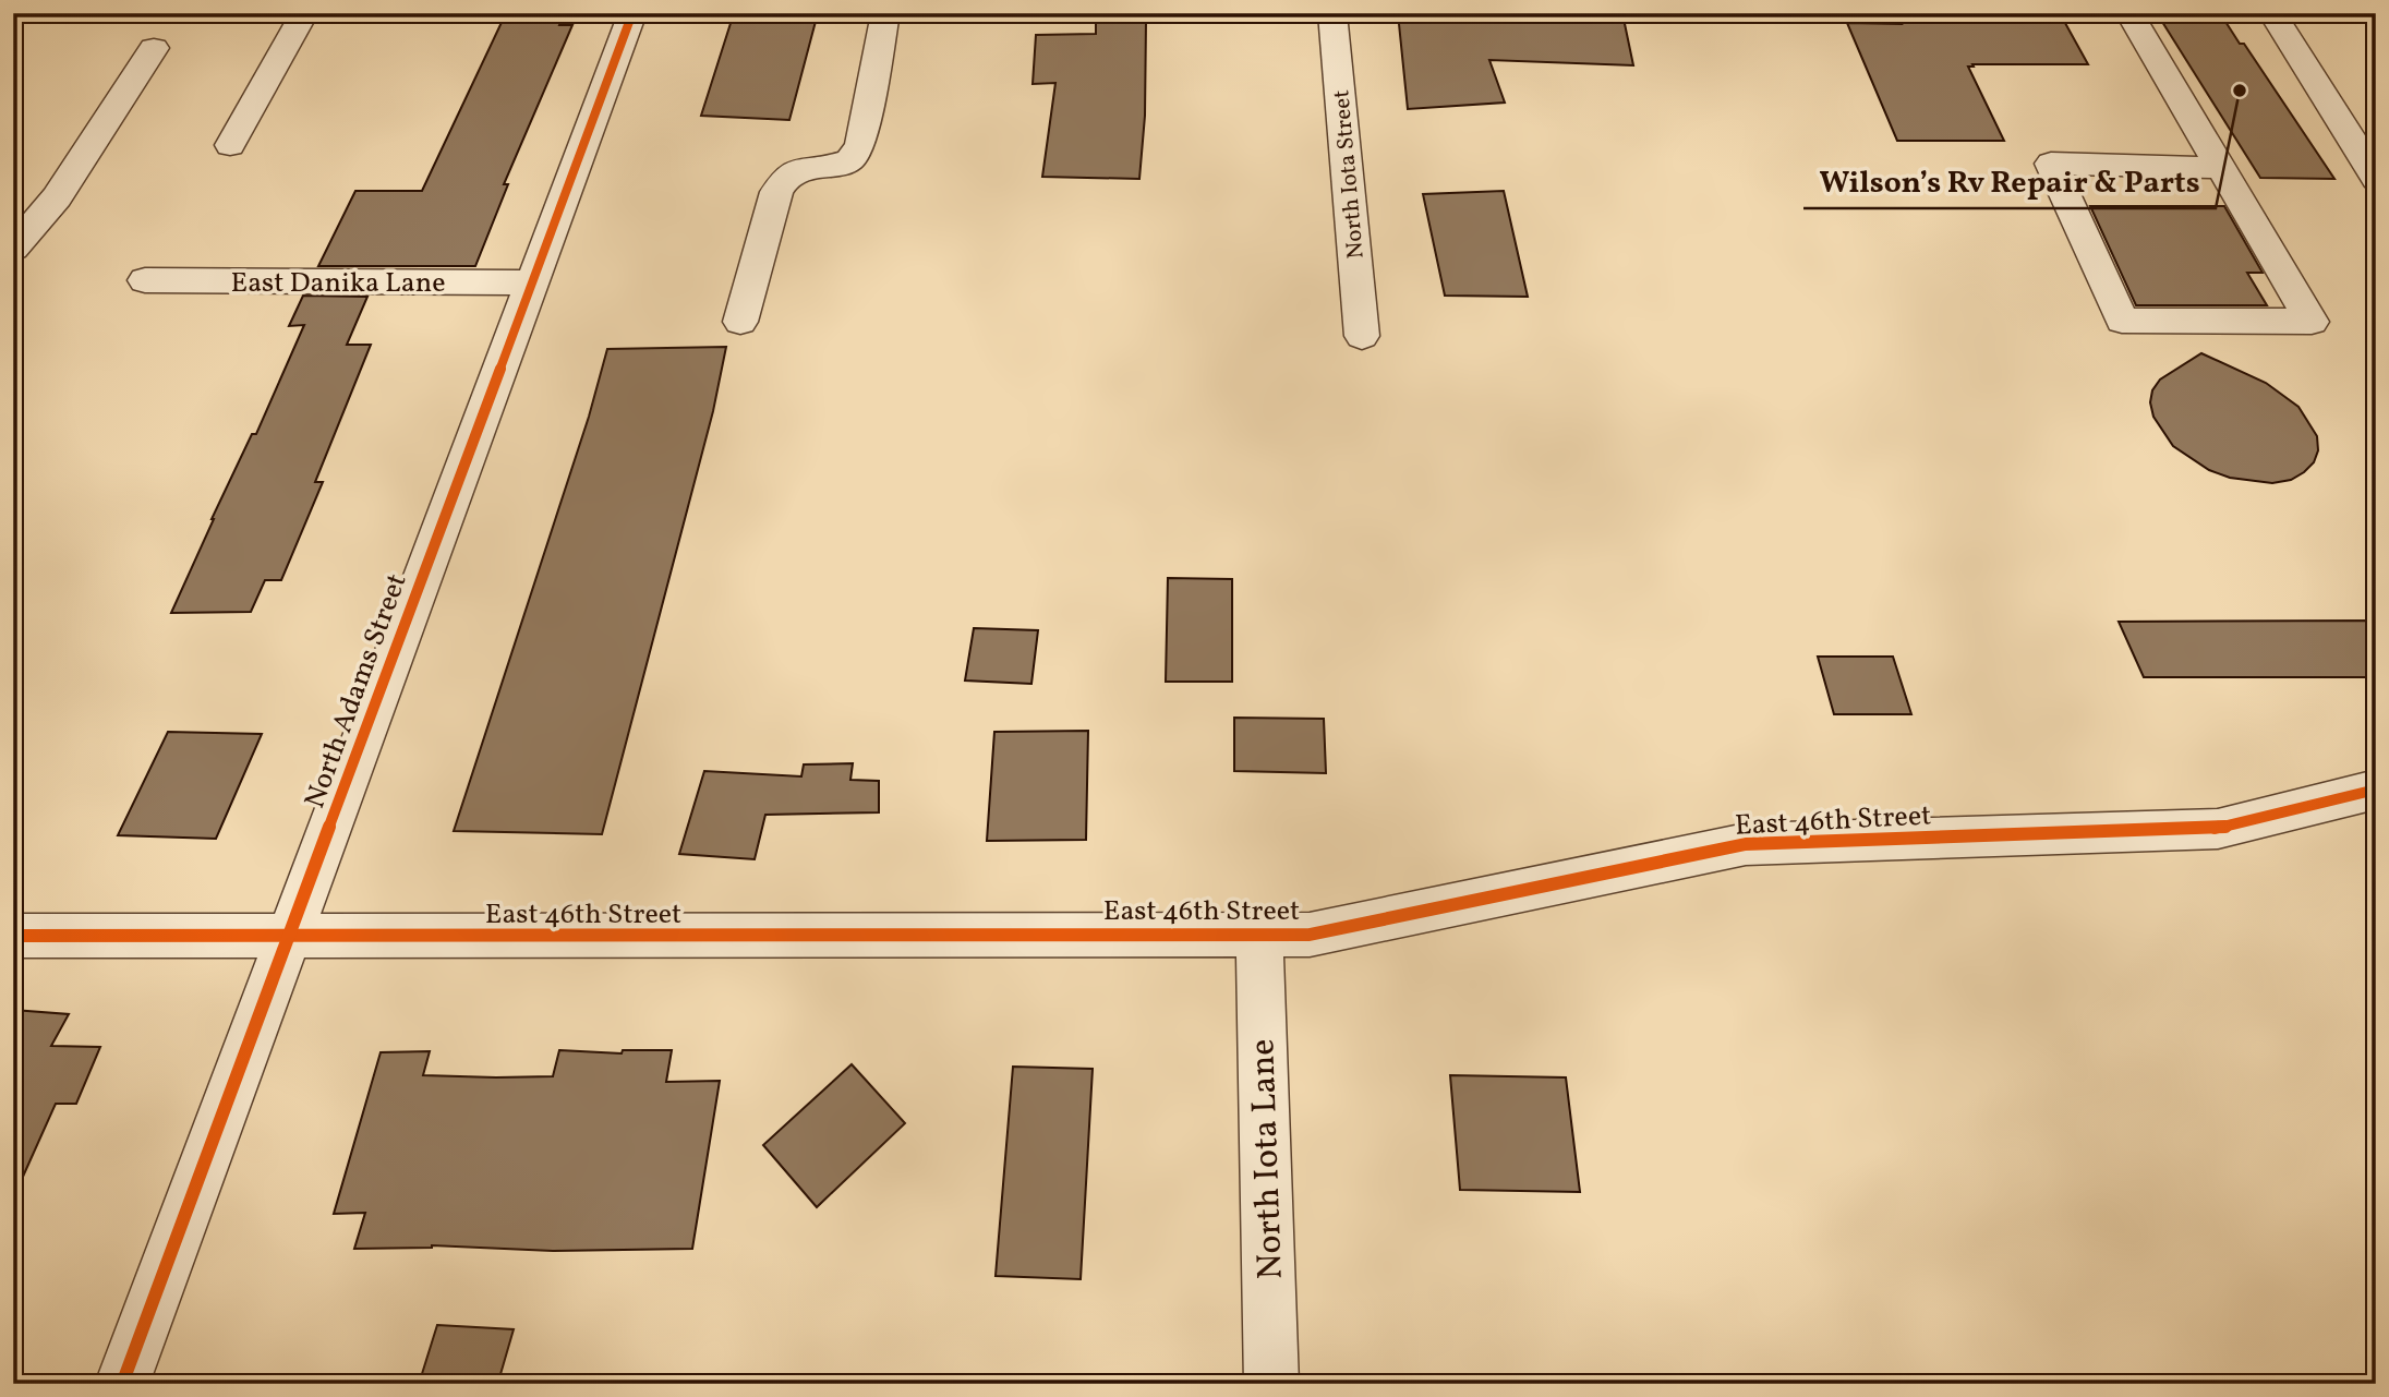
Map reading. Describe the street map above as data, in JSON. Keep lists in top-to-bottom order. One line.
{"streets":{"street":["North Iota Street","East Danika Lane","North Adams Street","East 46th Street","North Iota Lane"]},"crossings":[["East Danika Lane","North Adams Street"],["North Adams Street","East 46th Street"],["East 46th Street","North Iota Lane"]],"places":["Wilson’s Rv Repair & Parts"]}
